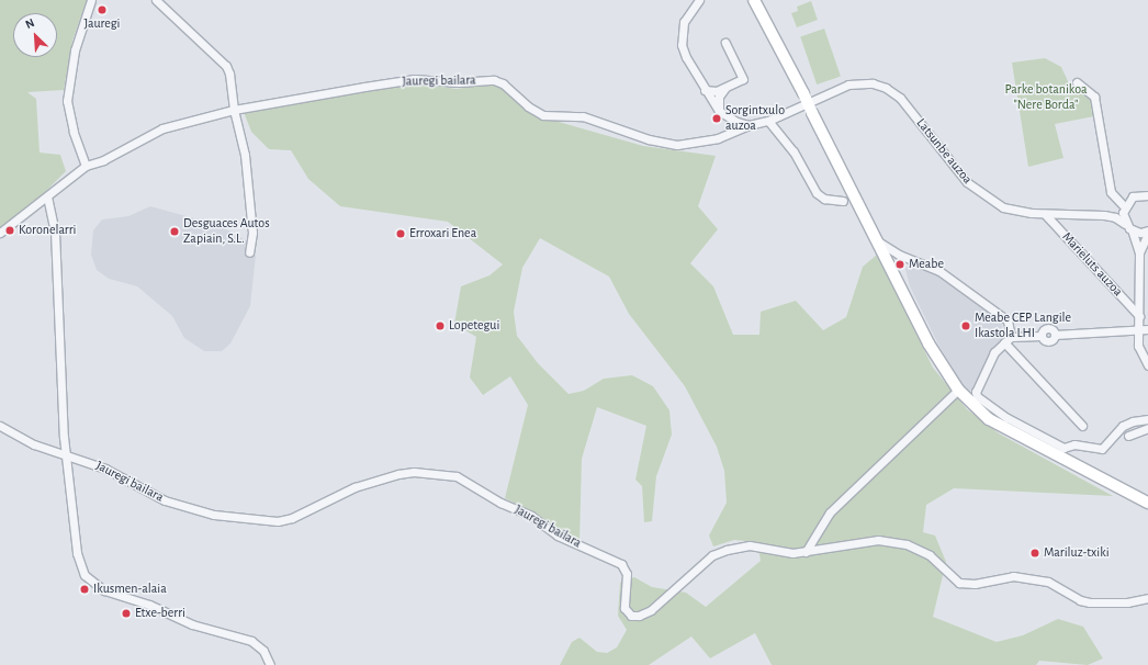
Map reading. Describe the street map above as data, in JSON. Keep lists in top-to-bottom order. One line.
{"streets":{"street":["Jauregi bailara","Latsunbe auzoa","Marieluts auzoa"]},"crossings":[["Jauregi bailara","Latsunbe auzoa"],["Latsunbe auzoa","Marieluts auzoa"]],"parks":["Parke botanikoa \"Nere Borda\""],"places":["Jauregi","Sorgintxulo auzoa","Koronelarri","Desguaces Autos Zapiain, S.L.","Erroxari Enea","Meabe","Lopetegui","Meabe CEP Langile Ikastola LHI","Mariluz-txiki","Ikusmen-alaia","Etxe-berri"],"north":"top left"}
